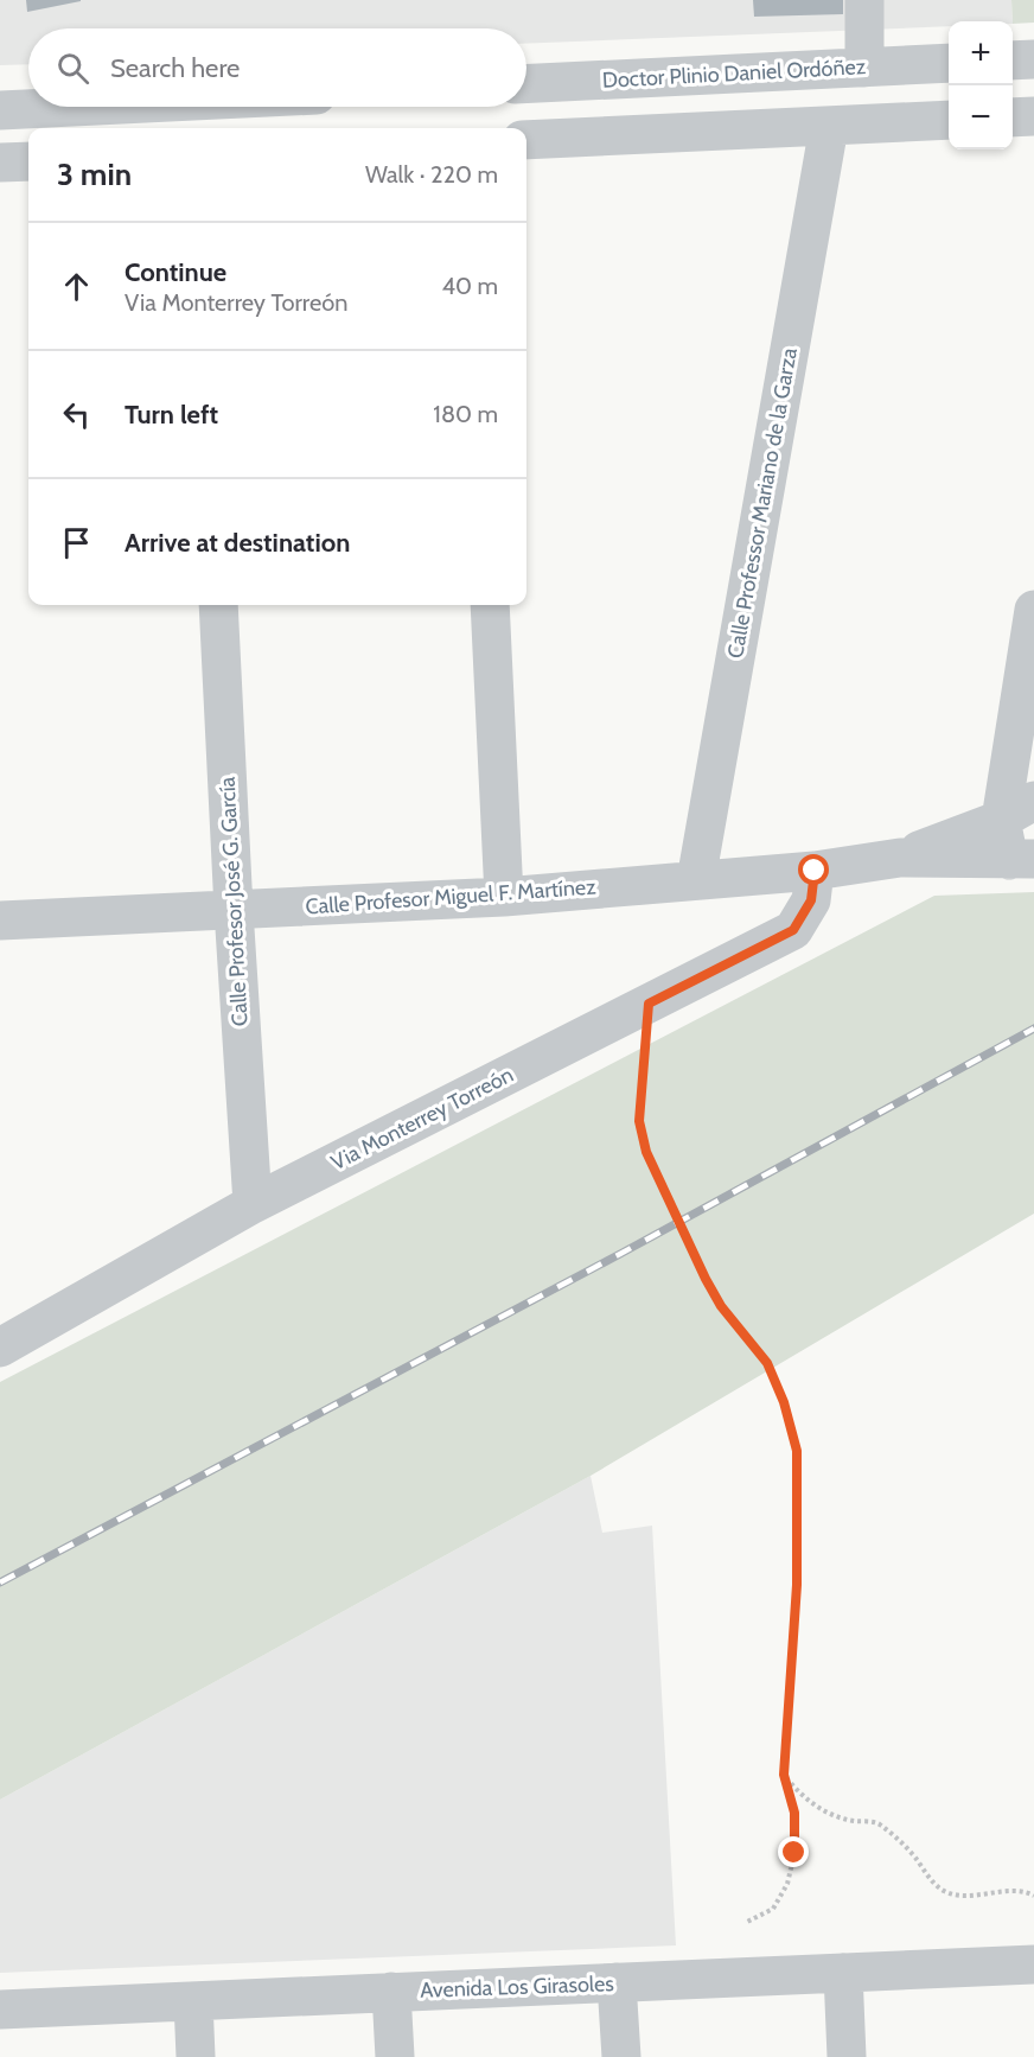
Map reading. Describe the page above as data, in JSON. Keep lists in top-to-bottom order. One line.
{"streets":{"street":["Doctor Plinio Daniel Ordóñez","Calle Professor Mariano de la Garza","Calle Profesor Miguel F. Martínez","Calle Profesor José G. García","Via Monterrey Torreón","Avenida Los Girasoles"]},"crossings":[["Calle Professor Mariano de la Garza","Calle Profesor Miguel F. Martínez"],["Calle Profesor Miguel F. Martínez","Calle Profesor José G. García"],["Calle Profesor Miguel F. Martínez","Via Monterrey Torreón"],["Calle Profesor José G. García","Via Monterrey Torreón"]],"page":{"map_buttons":["+","−"],"search":"Search here","heading":["3 min","Walk · 220 m"],"list":[["Continue","Via Monterrey Torreón","40 m"],["Turn left","180 m"],"Arrive at destination"]}}
